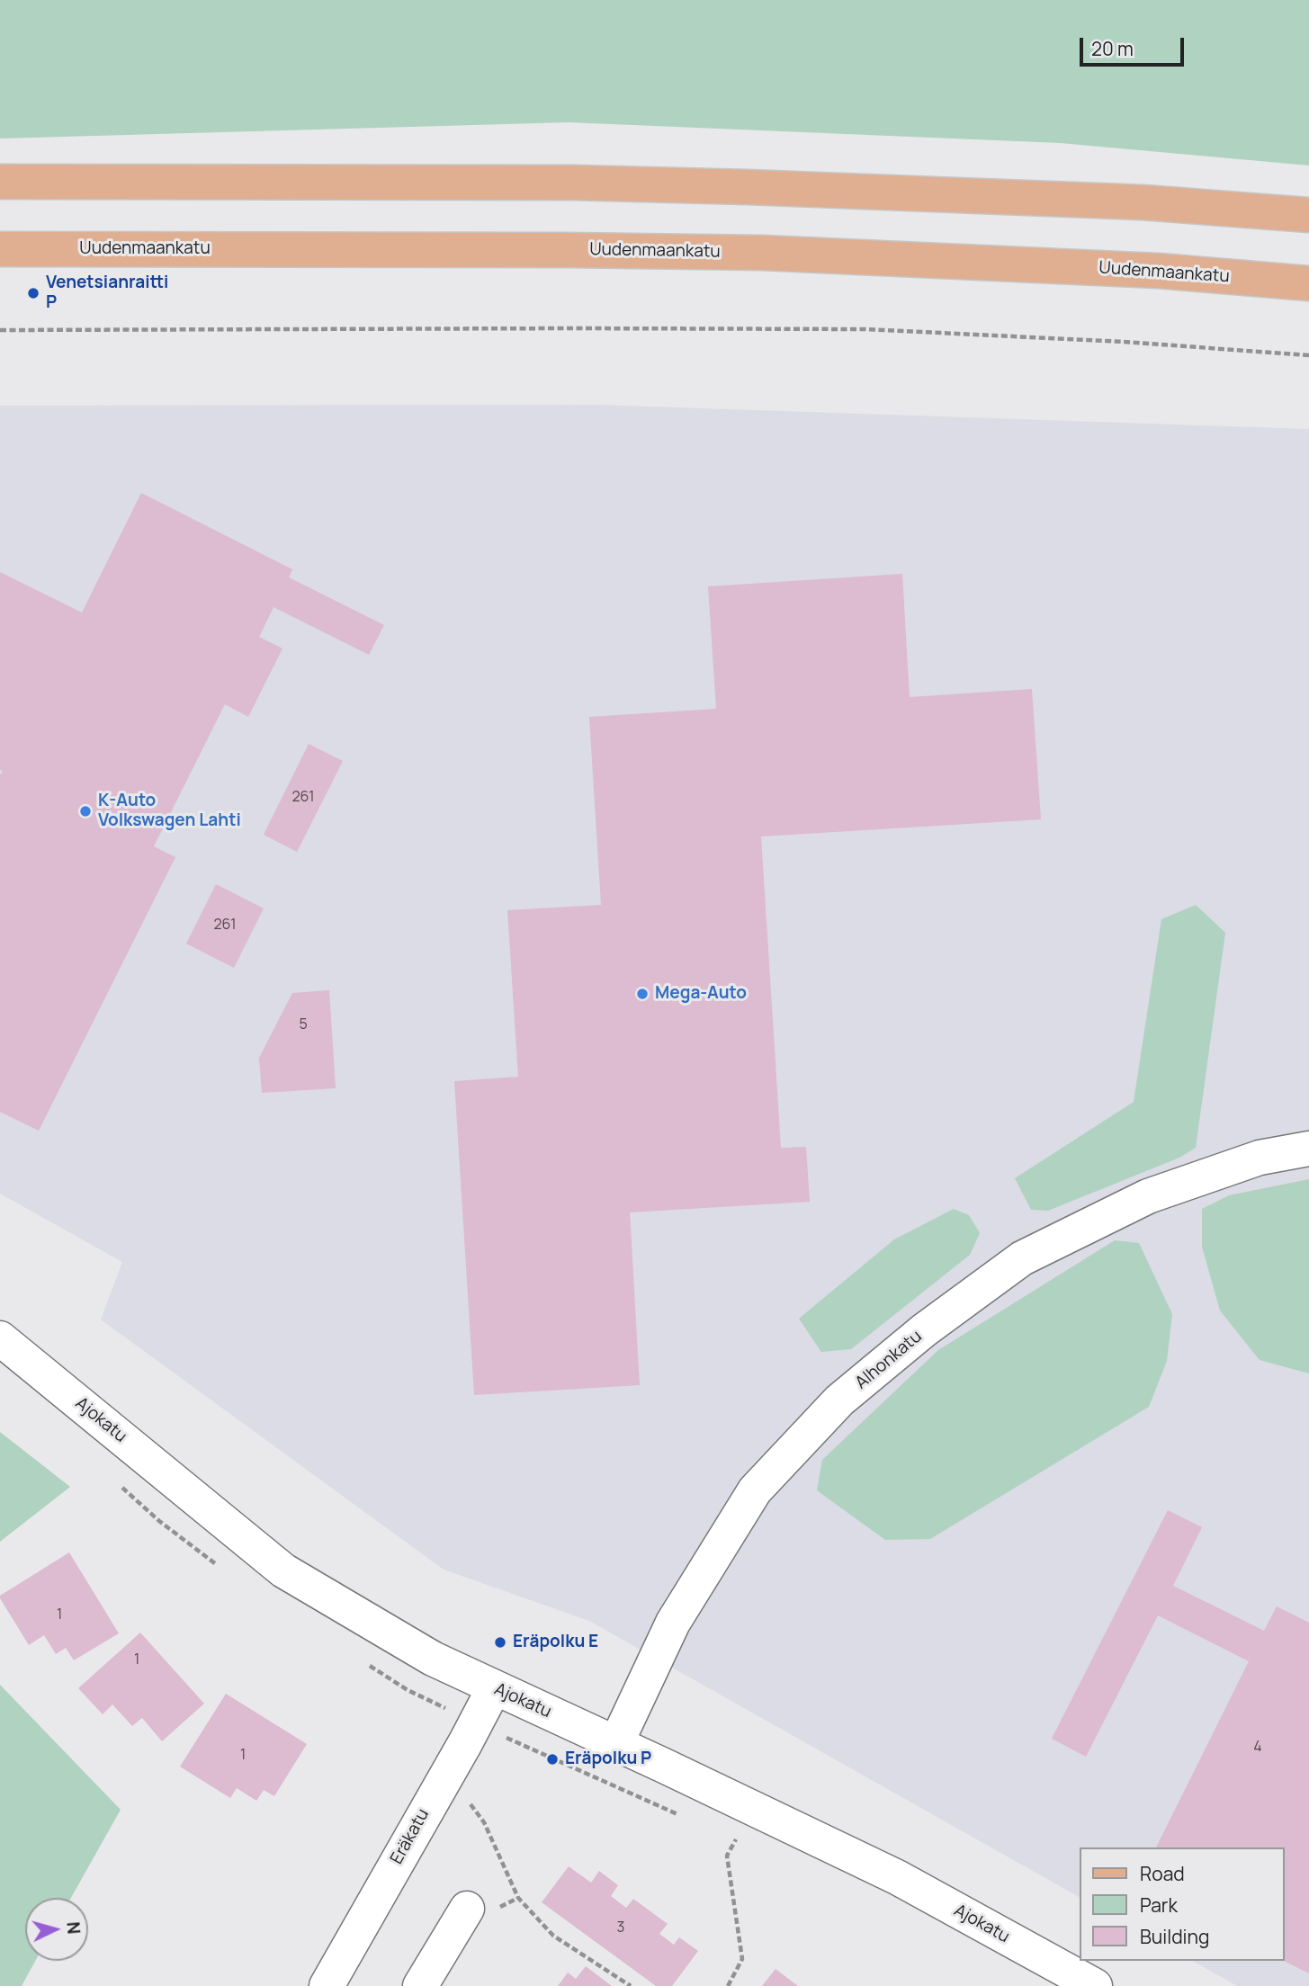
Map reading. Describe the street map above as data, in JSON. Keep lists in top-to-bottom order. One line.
{"streets":{"main road":["Uudenmaankatu"],"street":["Alhonkatu","Ajokatu","Eräkatu"]},"crossings":[["Alhonkatu","Ajokatu"],["Ajokatu","Eräkatu"]],"places":["Venetsianraitti P","K-Auto Volkswagen Lahti","Mega-Auto","Eräpolku E","Eräpolku P"],"house_numbers":["261","261","5","1","1","4","1","3"],"legend":["Road","Park","Building"],"scale_bar":"20 m","north":"right"}
